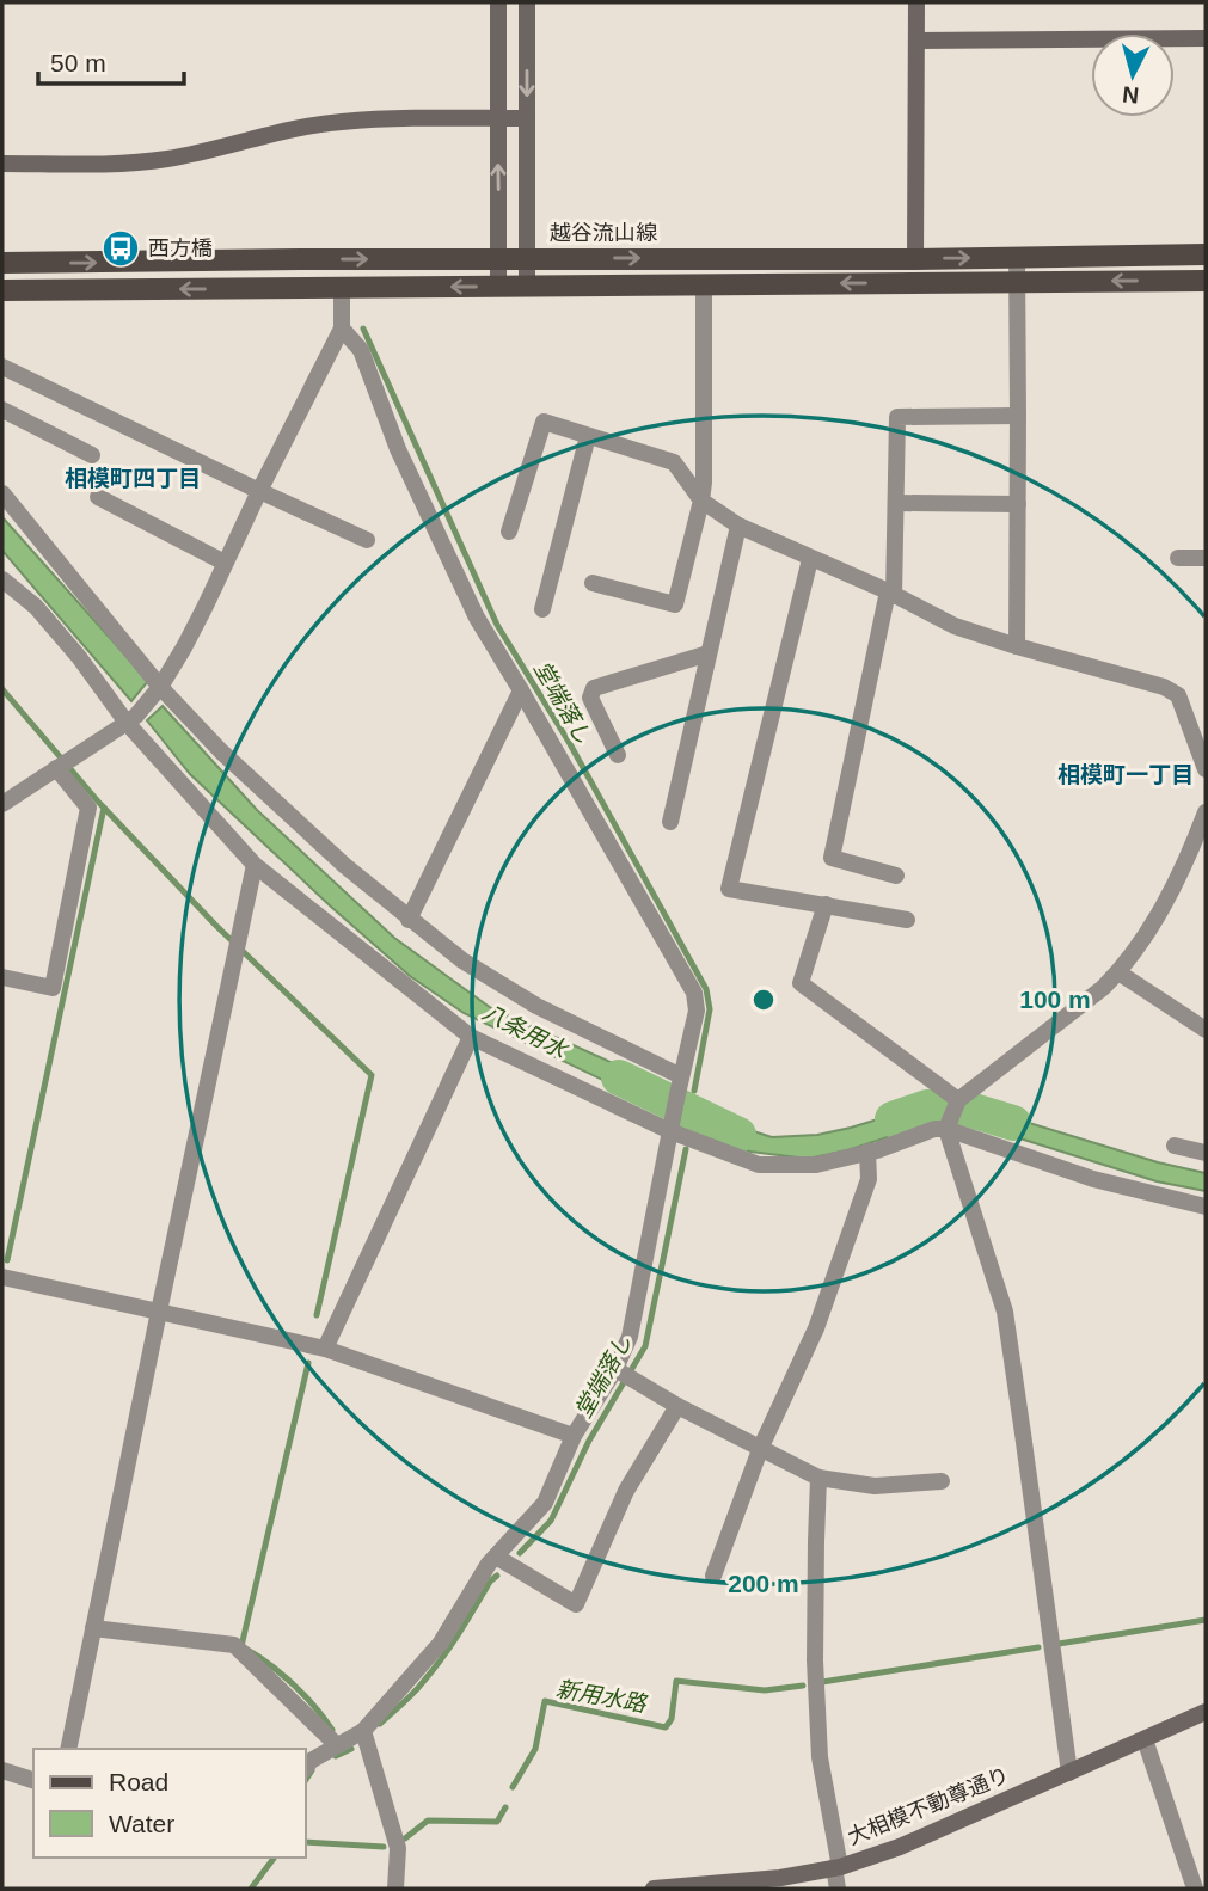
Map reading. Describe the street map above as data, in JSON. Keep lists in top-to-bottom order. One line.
{"streets":{"main road":["越谷流山線"],"street":["大相模不動尊通り"]},"districts":["相模町四丁目","相模町一丁目"],"water":["堂端落し","八条用水","新用水路"],"places":{"bus stop":["西方橋"]},"legend":["Road","Water"],"scale_bar":"50 m","north":"bottom","rings":["100 m","200 m"]}
